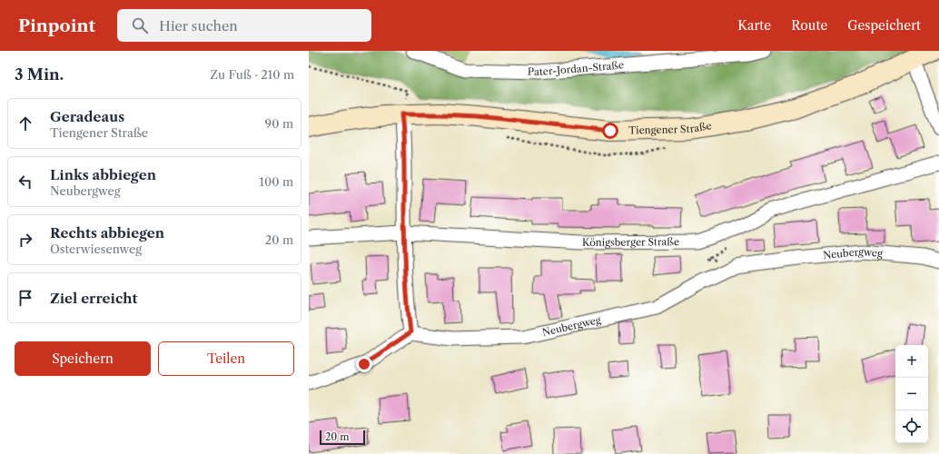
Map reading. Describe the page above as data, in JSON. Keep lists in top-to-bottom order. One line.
{"streets":{"main road":["Tiengener Straße"],"street":["Pater-Jordan-Straße","Königsberger Straße","Neubergweg"]},"scale_bar":"20 m","page":{"header":"Pinpoint","search":"Hier suchen","nav":["Karte","Route","Gespeichert"],"heading":["3 Min.","Zu Fuß · 210 m"],"list":[["Geradeaus","Tiengener Straße","90 m"],["Links abbiegen","Neubergweg","100 m"],["Rechts abbiegen","Osterwiesenweg","20 m"],"Ziel erreicht"],"buttons":["Speichern","Teilen"],"map_buttons":["+","−"],"scale":"20 m"}}
